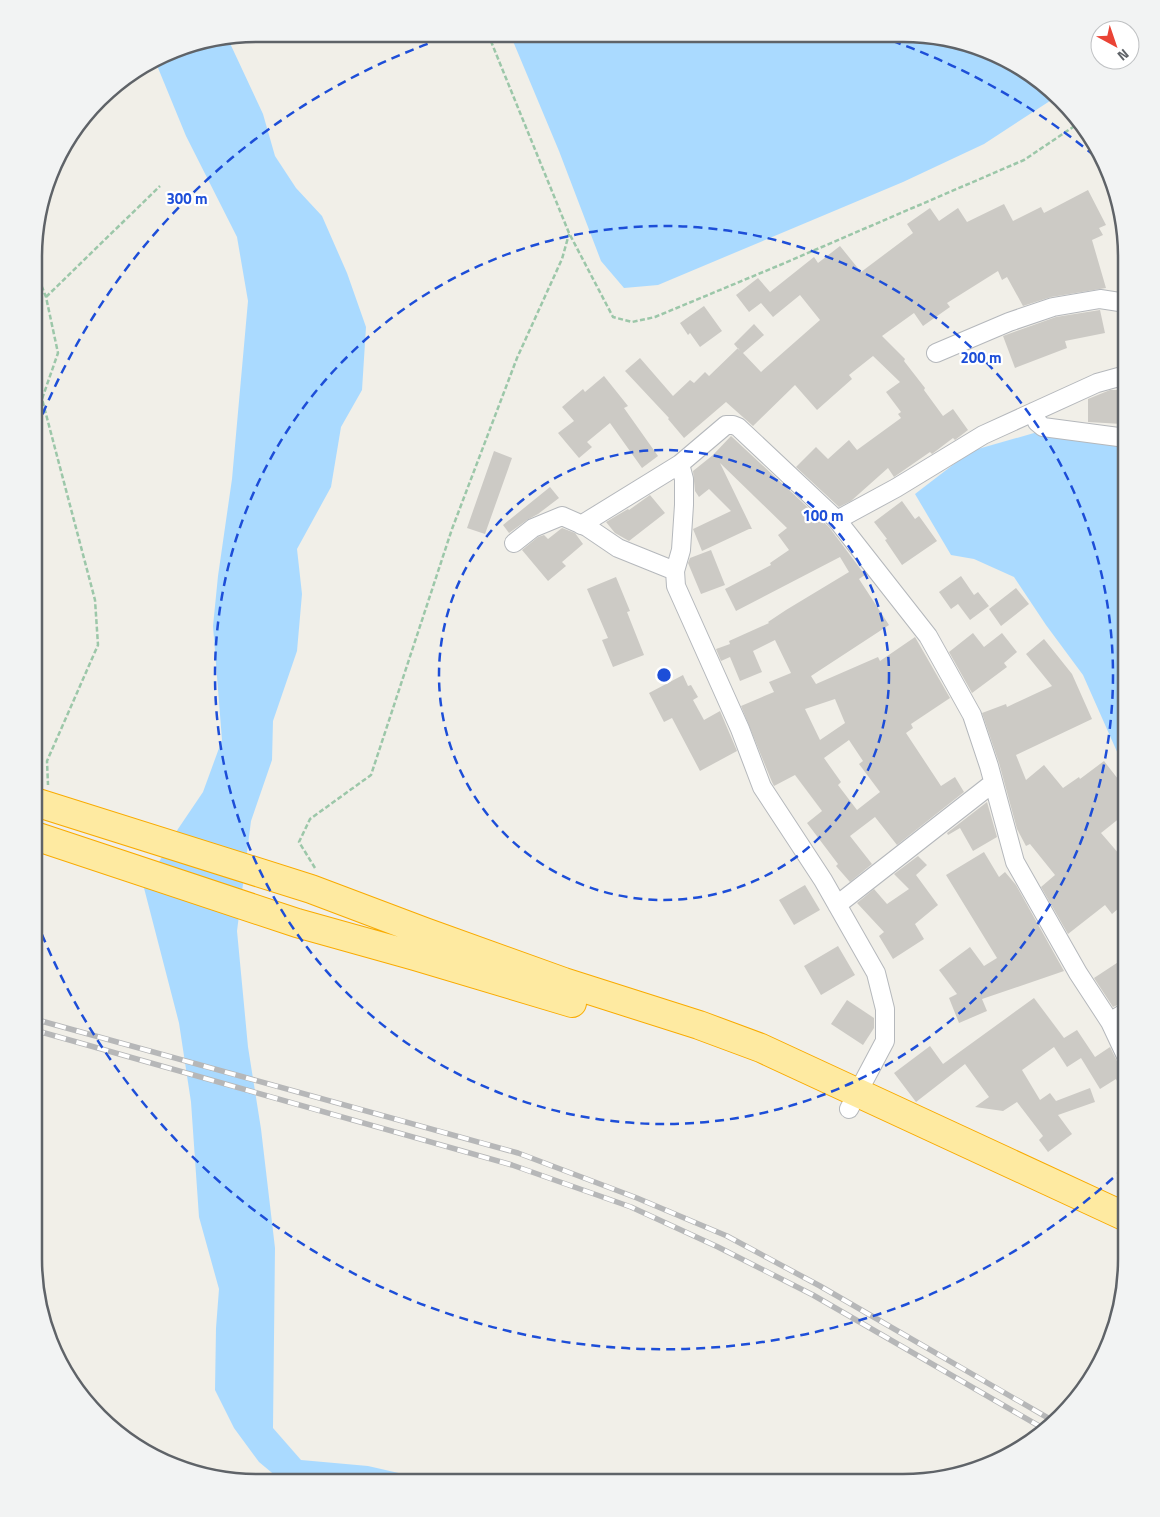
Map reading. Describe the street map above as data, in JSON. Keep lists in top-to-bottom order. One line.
{"north":"bottom right","rings":["300 m","200 m","100 m"]}
